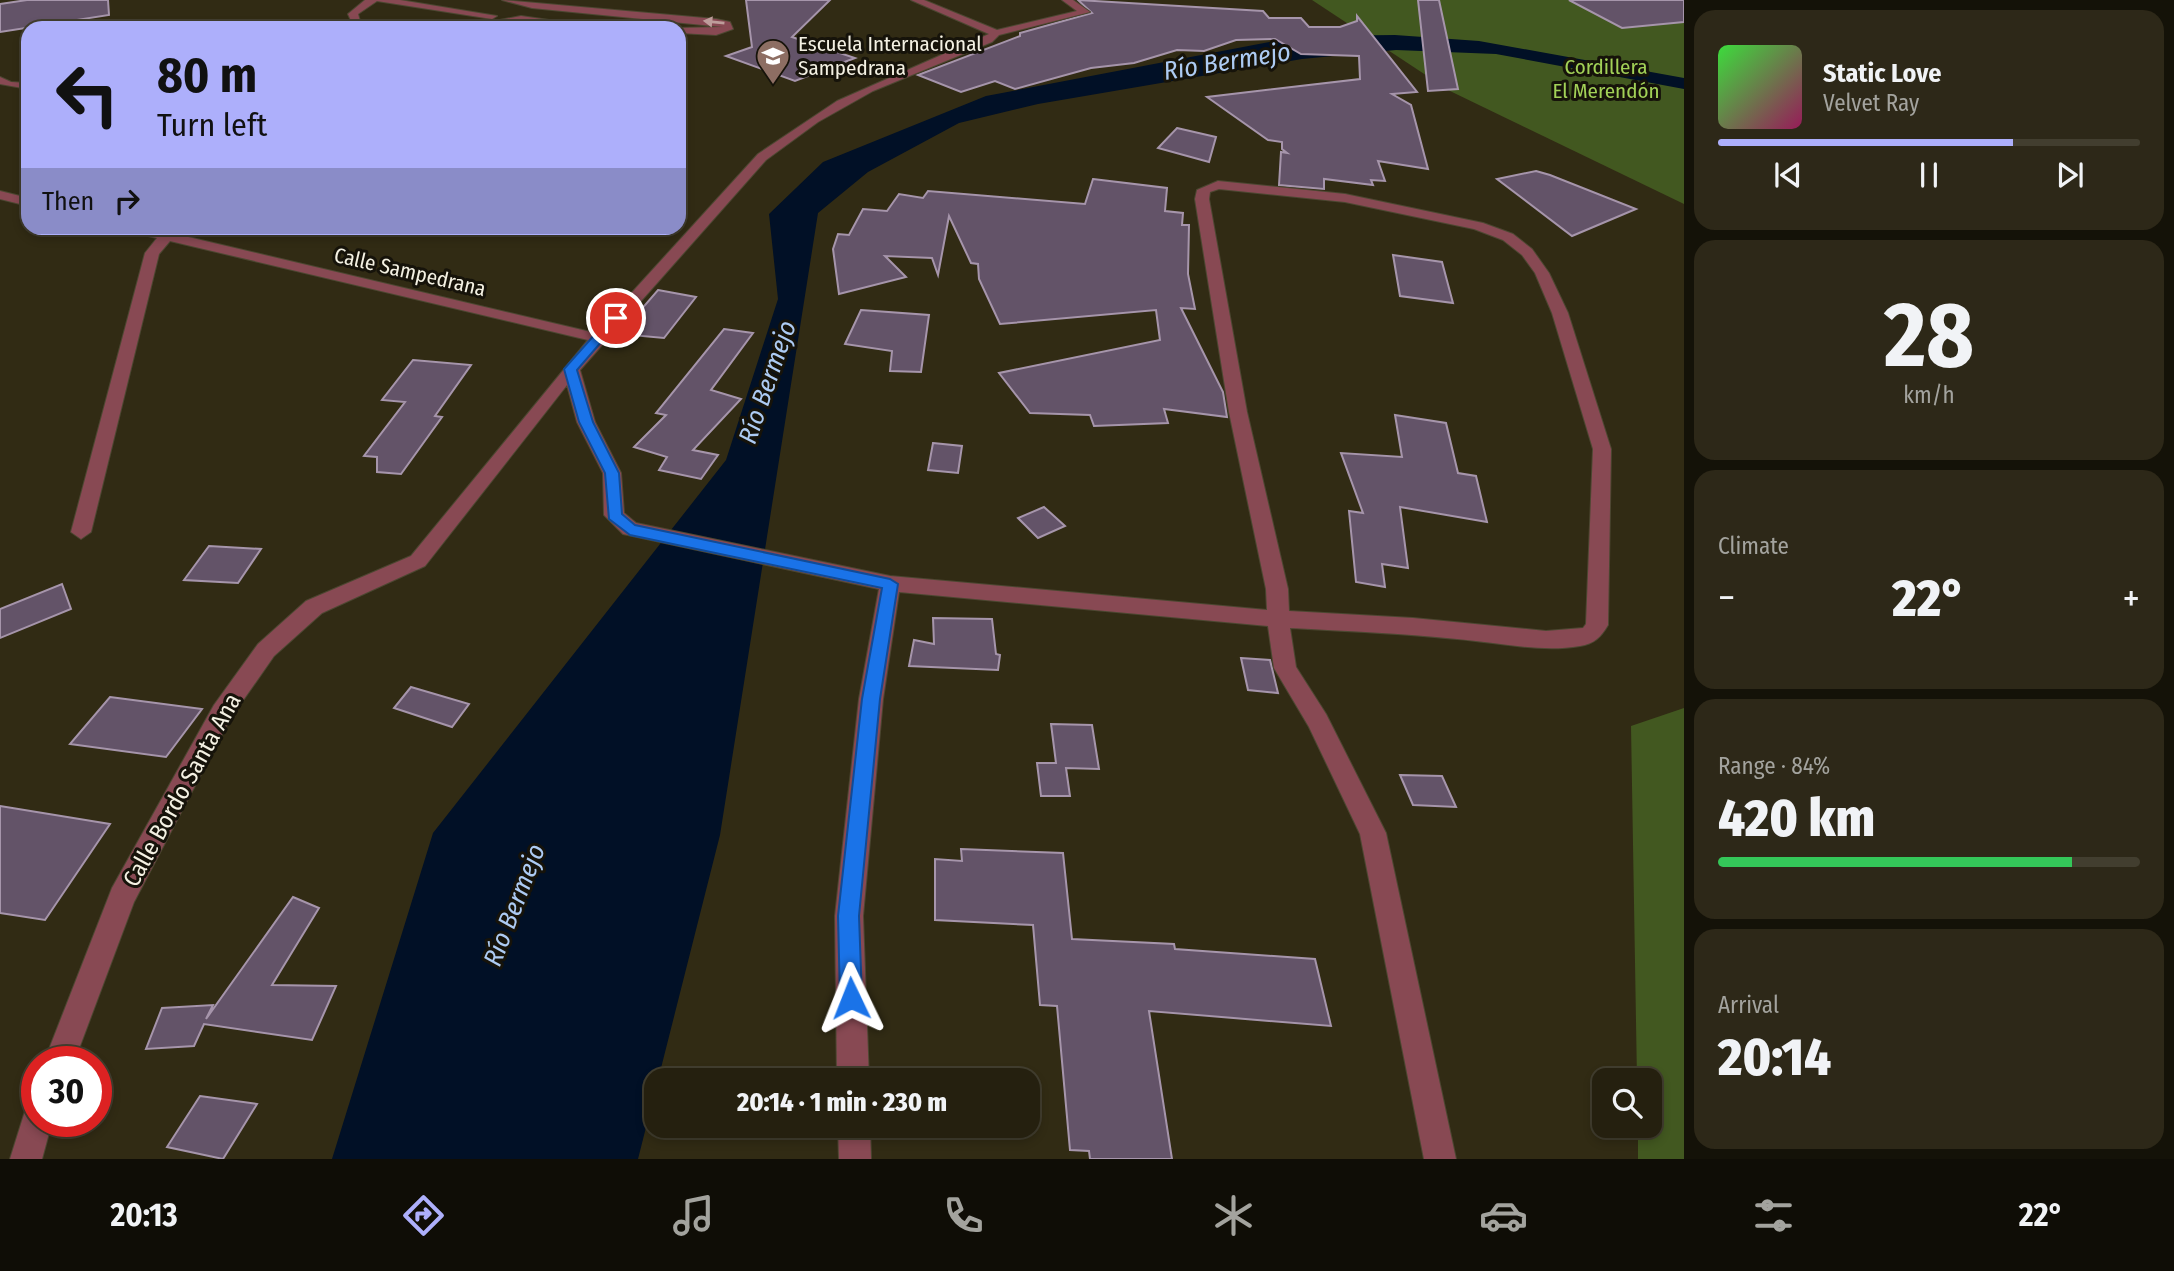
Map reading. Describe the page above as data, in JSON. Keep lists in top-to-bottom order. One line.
{"streets":{"street":["Calle Sampedrana","Calle Bordo Santa Ana"]},"crossings":[["Calle Sampedrana","Calle Bordo Santa Ana"]],"water":["Río Bermejo"],"parks":["Cordillera El Merendón"],"places":{"school or university":["Escuela Internacional Sampedrana"]},"page":{"turn":["80 m","Turn left"],"song":["Static Love","Velvet Ray"],"then":"Then","tile":[["28","km/h"],"Climate",["Range · 84%","420 km"],["Arrival","20:14"]],"heat":["−","22°","+"],"limit":"30","trip":"20:14 · 1 min · 230 m","tabs":["20:13","22°"]}}
